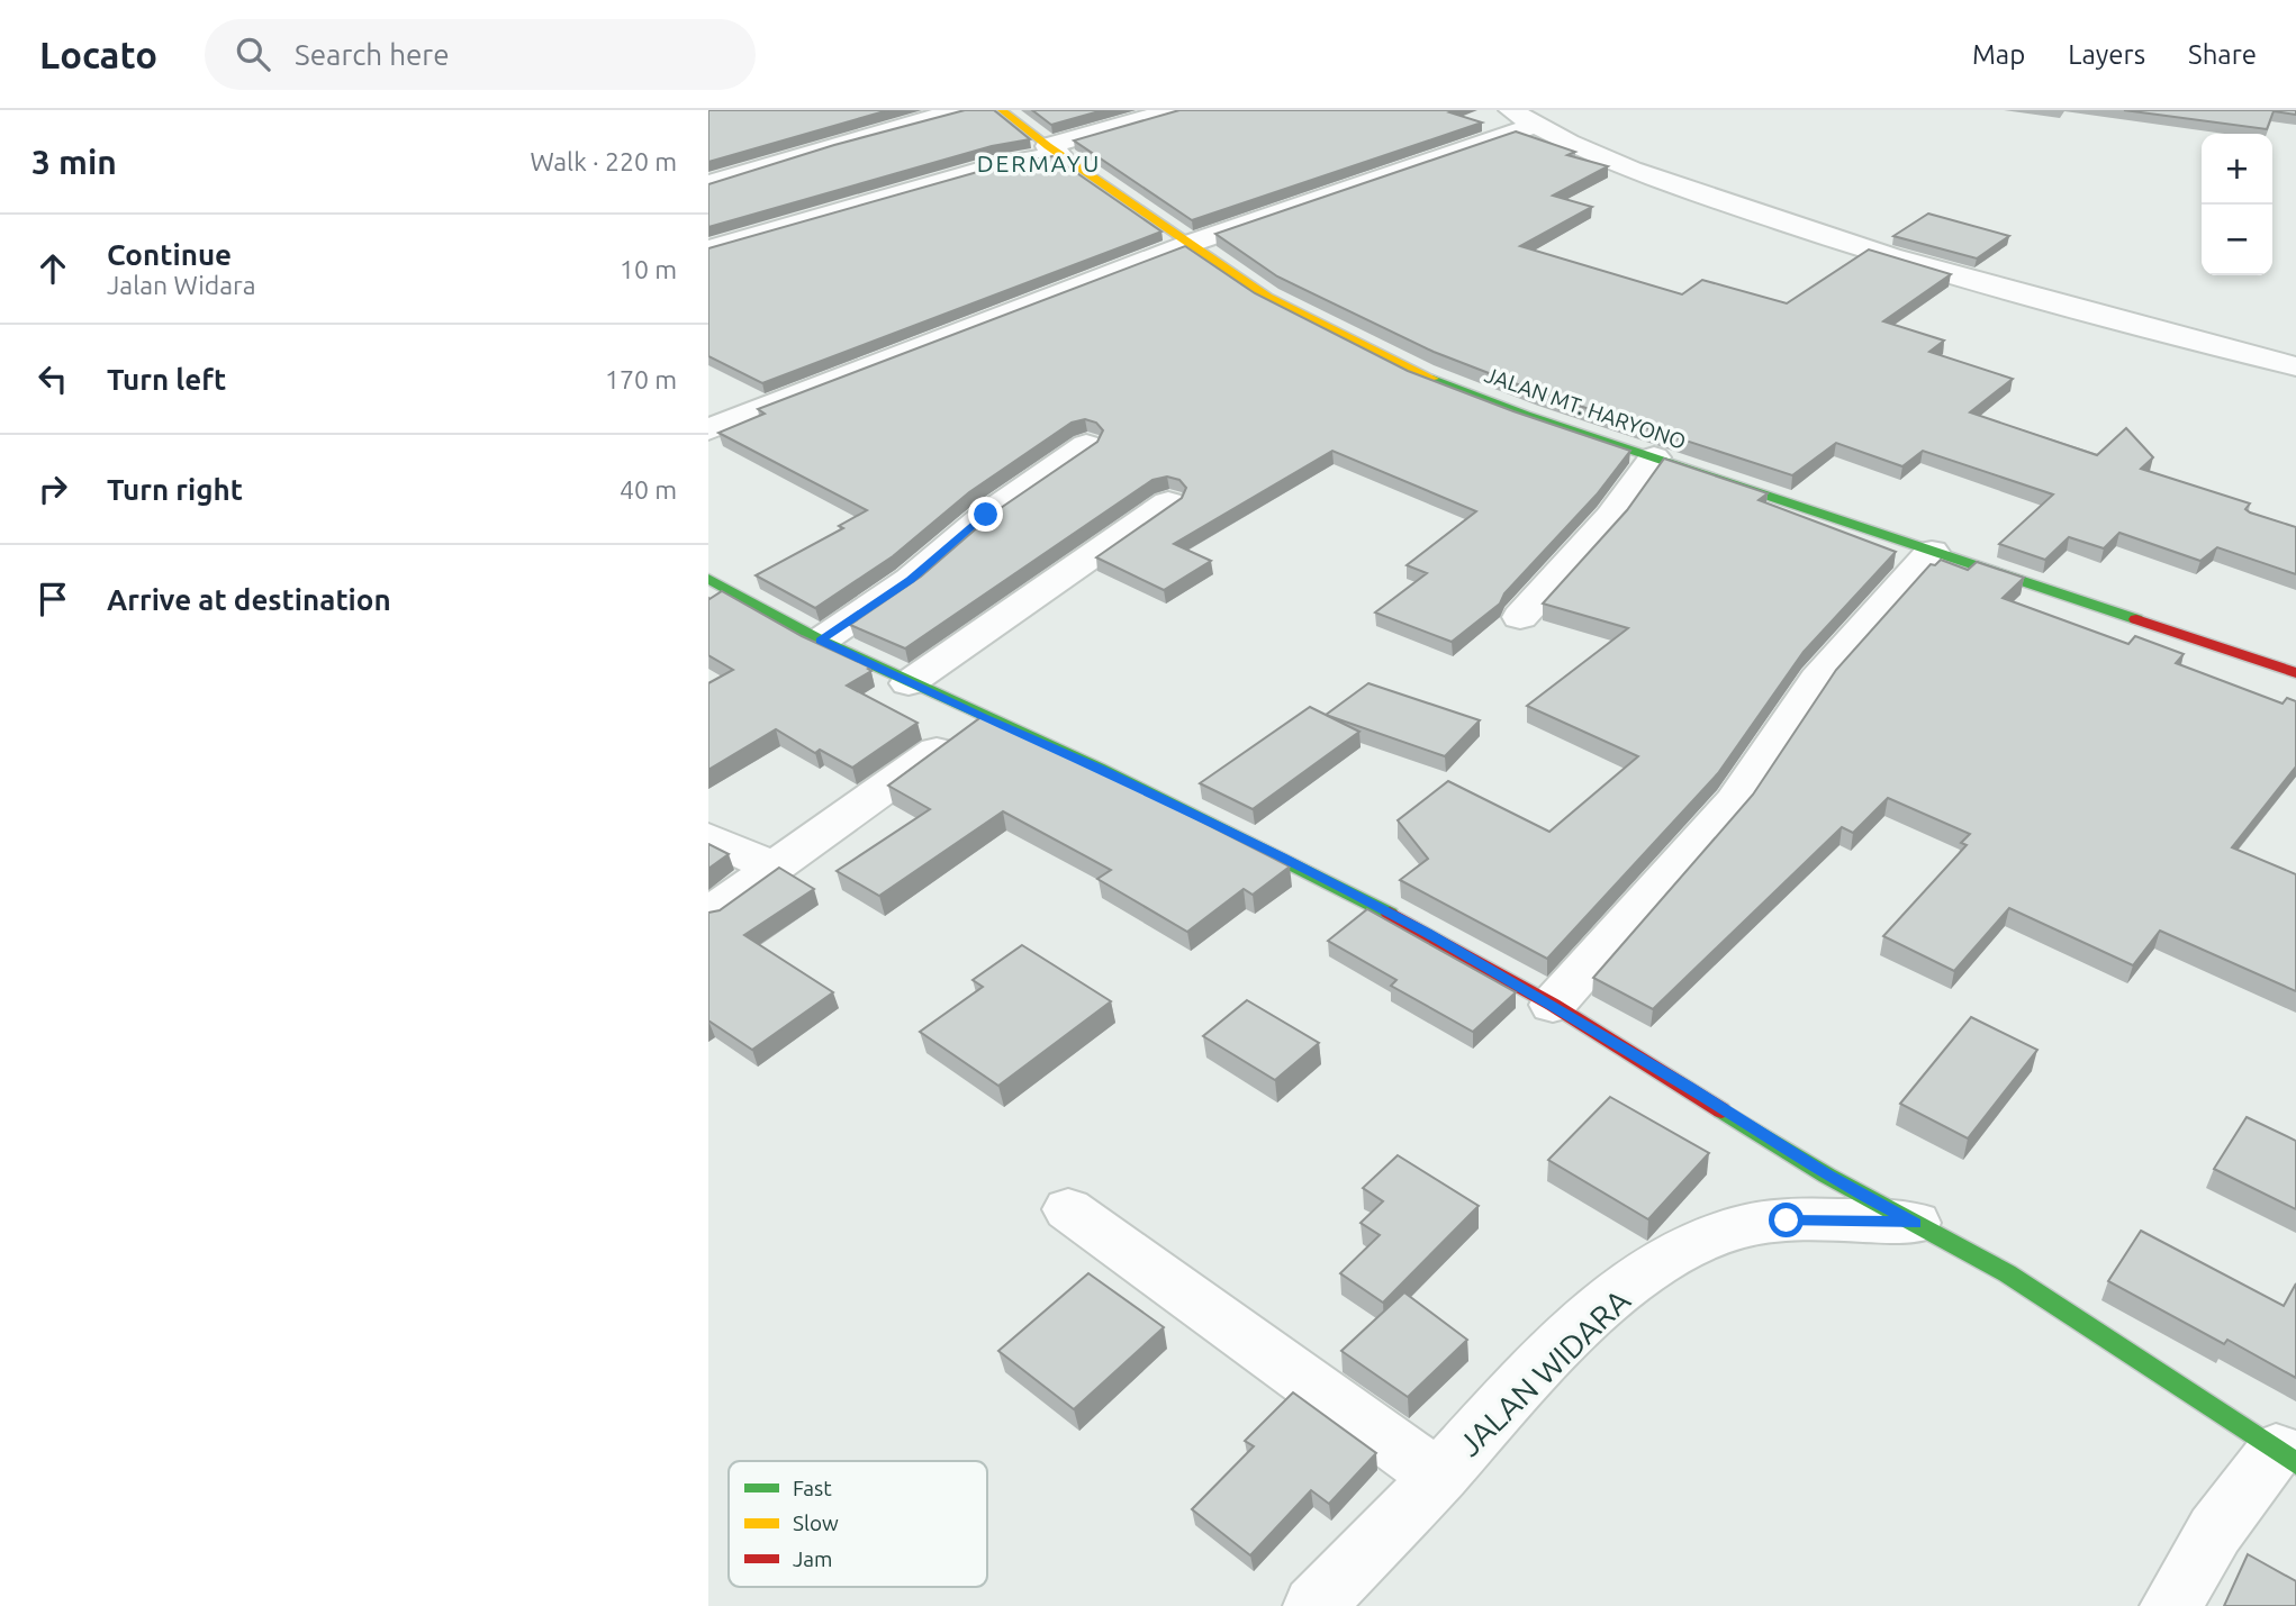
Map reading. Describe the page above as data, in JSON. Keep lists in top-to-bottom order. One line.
{"streets":{"main road":["JALAN MT. HARYONO"],"street":["JALAN WIDARA"]},"districts":["DERMAYU"],"legend":["Fast","Slow","Jam"],"page":{"header":"Locato","search":"Search here","nav":["Map","Layers","Share"],"heading":["3 min","Walk · 220 m"],"map_buttons":["+","−"],"list":[["Continue","Jalan Widara","10 m"],["Turn left","170 m"],["Turn right","40 m"],"Arrive at destination"]}}
